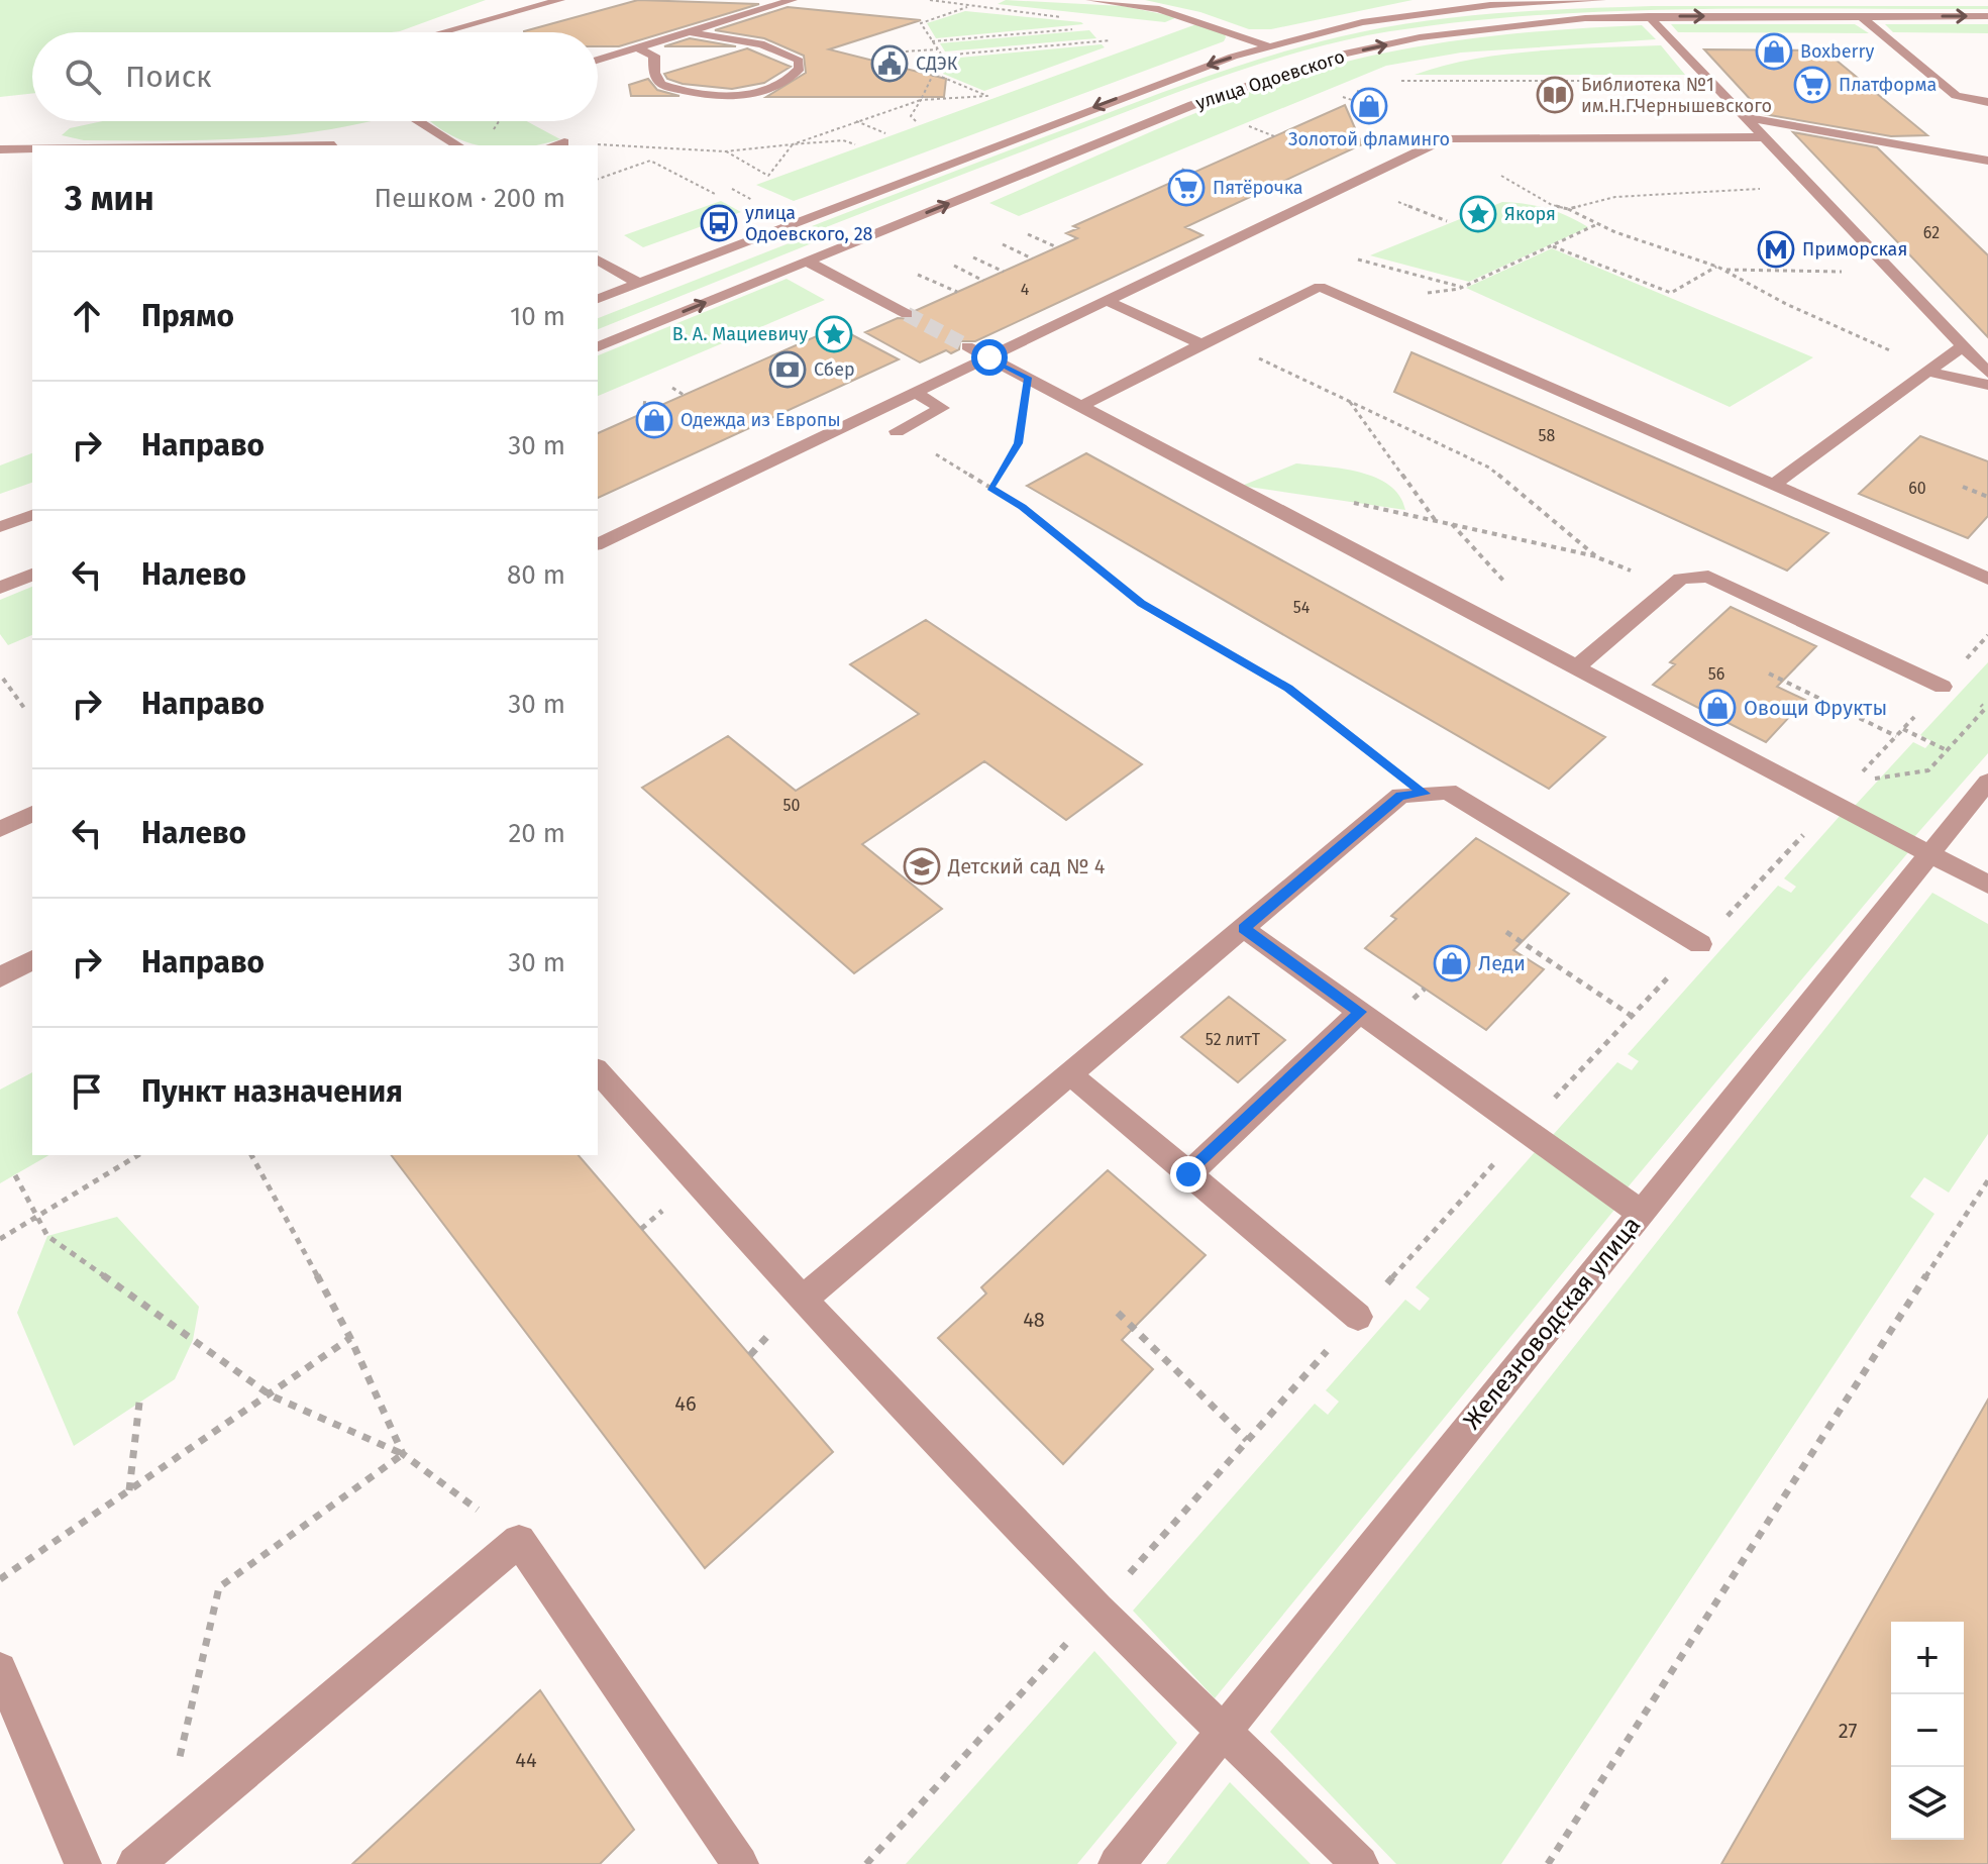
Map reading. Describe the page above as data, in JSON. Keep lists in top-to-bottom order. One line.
{"streets":{"street":["улица Одоевского","Железноводская улица"]},"places":{"shop":["Boxberry","Золотой фламинго","Одежда из Европы","Овощи Фрукты","Леди"],"public building":["СДЭК"],"supermarket":["Платформа","Пятёрочка"],"library":["Библиотека №1 им.Н.Г.Чернышевского"],"place":["Якоря","В. А. Мациевичу"],"bus stop":["улица Одоевского, 28"],"metro station":["Приморская"],"bank":["Сбер"],"school or university":["Детский сад № 4"]},"house_numbers":["62","4","58","60","54","56","50","52 литТ","48","46","27","44"],"page":{"search":"Поиск","heading":["3 мин","Пешком · 200 m"],"list":[["Прямо","10 m"],["Направо","30 m"],["Налево","80 m"],["Направо","30 m"],["Налево","20 m"],["Направо","30 m"],"Пункт назначения"],"map_buttons":["+","−"]}}
